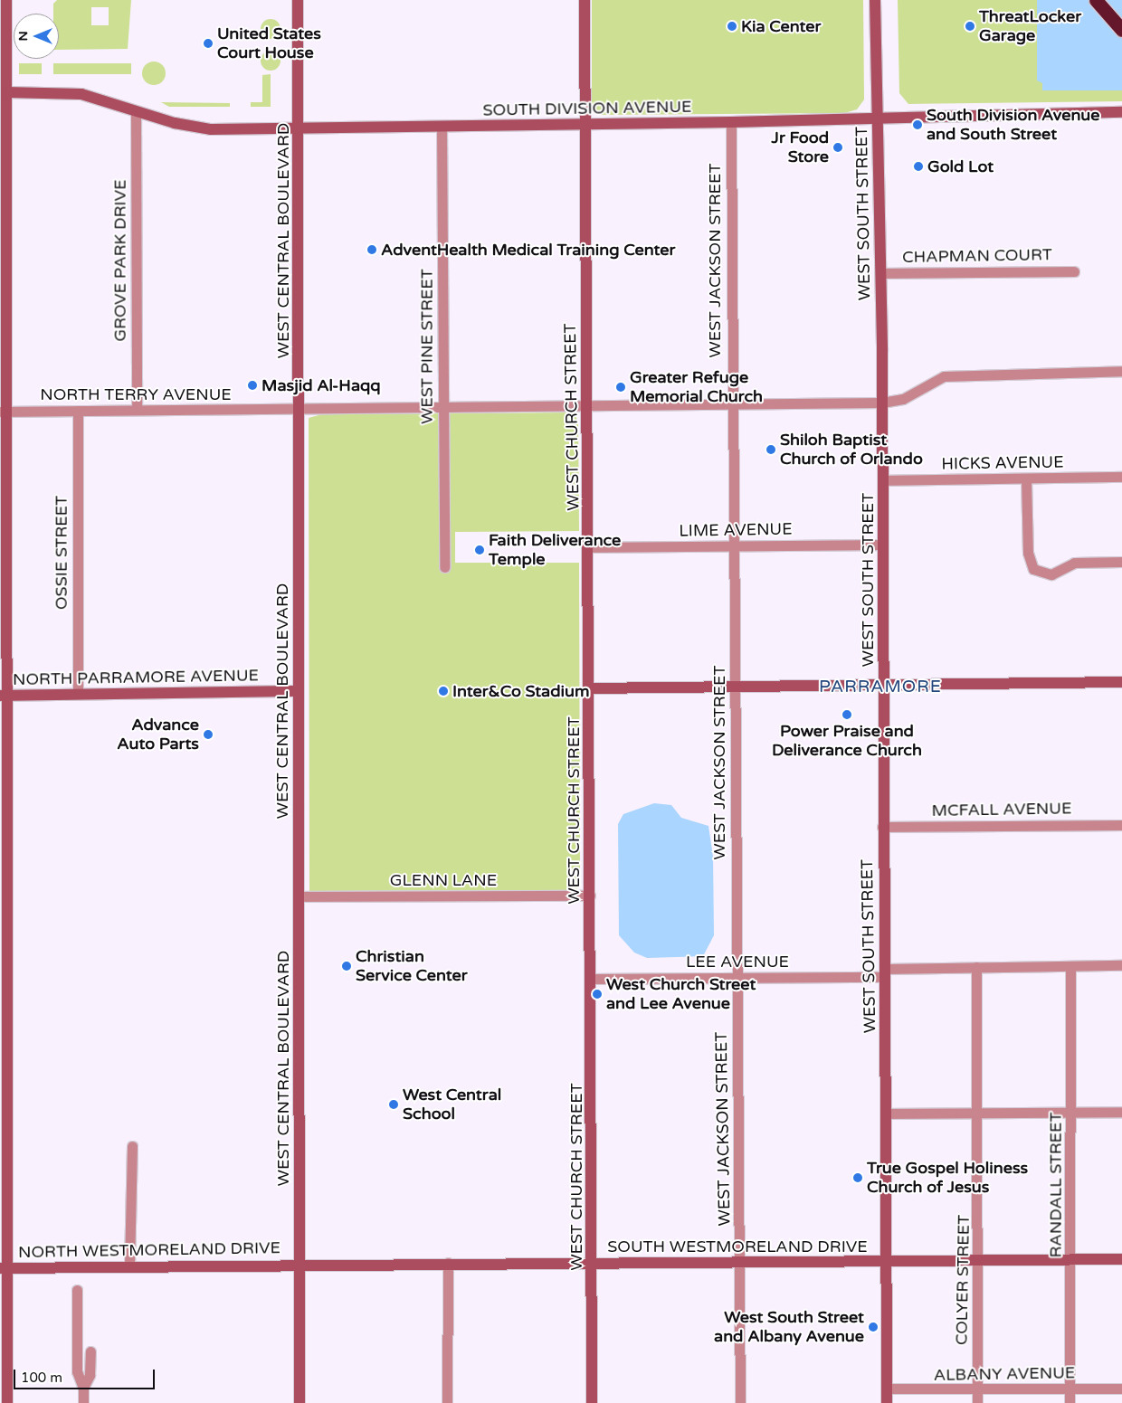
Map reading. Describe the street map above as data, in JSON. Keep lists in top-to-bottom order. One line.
{"streets":{"street":["SOUTH DIVISION AVENUE","WEST SOUTH STREET","WEST CENTRAL BOULEVARD","CHAPMAN COURT","GROVE PARK DRIVE","WEST JACKSON STREET","WEST PINE STREET","NORTH TERRY AVENUE","WEST CHURCH STREET","HICKS AVENUE","LIME AVENUE","OSSIE STREET","NORTH PARRAMORE AVENUE","MCFALL AVENUE","GLENN LANE","LEE AVENUE","RANDALL STREET","SOUTH WESTMORELAND DRIVE","NORTH WESTMORELAND DRIVE","COLYER STREET","ALBANY AVENUE"]},"crossings":[["SOUTH DIVISION AVENUE","WEST SOUTH STREET"],["SOUTH DIVISION AVENUE","WEST CENTRAL BOULEVARD"],["SOUTH DIVISION AVENUE","GROVE PARK DRIVE"],["SOUTH DIVISION AVENUE","WEST JACKSON STREET"],["SOUTH DIVISION AVENUE","WEST PINE STREET"],["SOUTH DIVISION AVENUE","WEST CHURCH STREET"],["WEST SOUTH STREET","CHAPMAN COURT"],["WEST SOUTH STREET","NORTH TERRY AVENUE"],["WEST SOUTH STREET","HICKS AVENUE"],["WEST SOUTH STREET","LIME AVENUE"],["WEST SOUTH STREET","MCFALL AVENUE"],["WEST SOUTH STREET","LEE AVENUE"],["WEST SOUTH STREET","SOUTH WESTMORELAND DRIVE"],["WEST SOUTH STREET","ALBANY AVENUE"],["WEST CENTRAL BOULEVARD","NORTH TERRY AVENUE"],["WEST CENTRAL BOULEVARD","NORTH PARRAMORE AVENUE"],["WEST CENTRAL BOULEVARD","GLENN LANE"],["WEST CENTRAL BOULEVARD","SOUTH WESTMORELAND DRIVE"],["WEST CENTRAL BOULEVARD","NORTH WESTMORELAND DRIVE"],["GROVE PARK DRIVE","NORTH TERRY AVENUE"],["WEST JACKSON STREET","NORTH TERRY AVENUE"],["WEST JACKSON STREET","LIME AVENUE"],["WEST JACKSON STREET","LEE AVENUE"],["WEST JACKSON STREET","SOUTH WESTMORELAND DRIVE"],["WEST PINE STREET","NORTH TERRY AVENUE"],["NORTH TERRY AVENUE","WEST CHURCH STREET"],["NORTH TERRY AVENUE","OSSIE STREET"],["WEST CHURCH STREET","LIME AVENUE"],["WEST CHURCH STREET","GLENN LANE"],["WEST CHURCH STREET","LEE AVENUE"],["WEST CHURCH STREET","SOUTH WESTMORELAND DRIVE"],["OSSIE STREET","NORTH PARRAMORE AVENUE"],["LEE AVENUE","RANDALL STREET"],["LEE AVENUE","COLYER STREET"],["RANDALL STREET","SOUTH WESTMORELAND DRIVE"],["RANDALL STREET","ALBANY AVENUE"],["SOUTH WESTMORELAND DRIVE","NORTH WESTMORELAND DRIVE"],["SOUTH WESTMORELAND DRIVE","COLYER STREET"],["COLYER STREET","ALBANY AVENUE"]],"districts":["PARRAMORE"],"places":["Kia Center","ThreatLocker Garage","United States Court House","South Division Avenue and South Street","Jr Food Store","Gold Lot","AdventHealth Medical Training Center","Masjid Al-Haqq","Greater Refuge Memorial Church","Shiloh Baptist Church of Orlando","Faith Deliverance Temple","Inter&Co Stadium","Power Praise and Deliverance Church","Advance Auto Parts","Christian Service Center","West Church Street and Lee Avenue","West Central School","True Gospel Holiness Church of Jesus","West South Street and Albany Avenue"],"scale_bar":"100 m","north":"left"}
